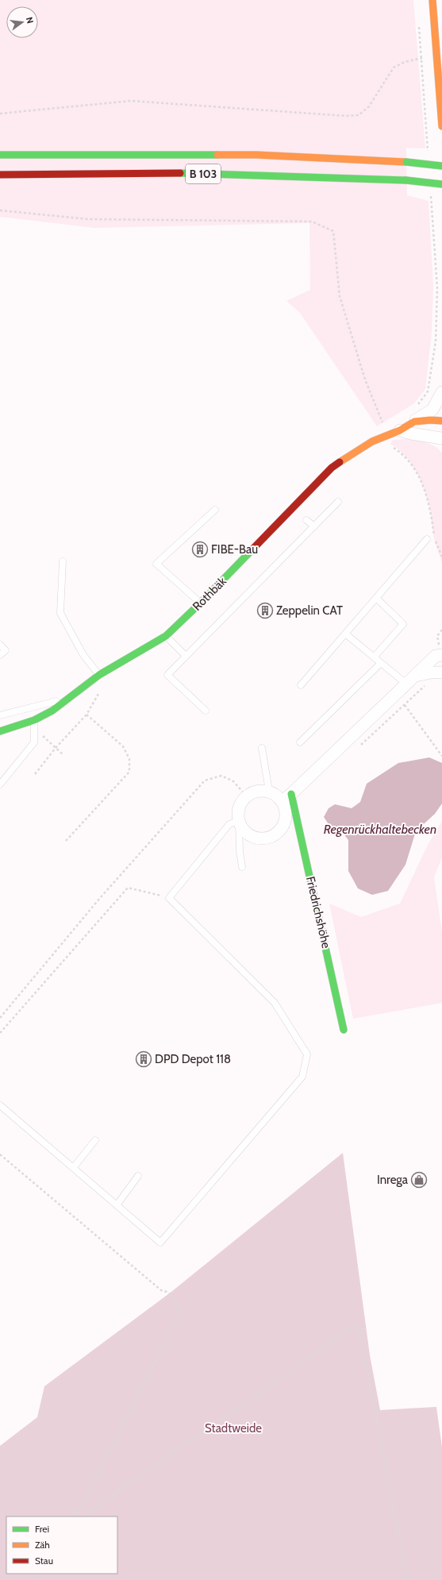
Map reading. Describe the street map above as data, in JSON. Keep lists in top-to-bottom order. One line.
{"streets":{"main road":["B 103","Rothbäk","Friedrichshöhe"]},"water":["Regenrückhaltebecken"],"parks":["Stadtweide"],"places":{"building":["FIBE-Bau","Zeppelin CAT","DPD Depot 118"],"shop":["Inrega"]},"legend":["Frei","Zäh","Stau"],"north":"right"}
